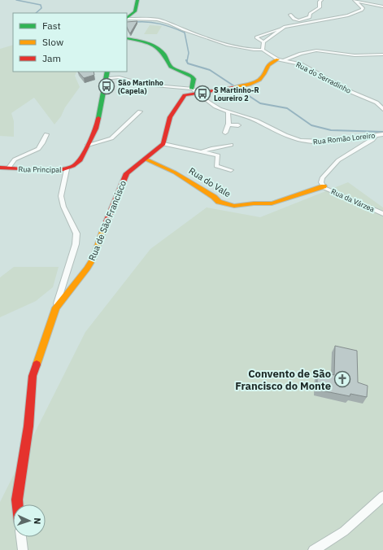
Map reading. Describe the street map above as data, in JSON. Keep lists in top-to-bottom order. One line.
{"streets":{"street":["Rua do Serradinho","Rua Romão Loreiro","Rua Principal","Rua do Vale","Rua da Várzea","Rua de São Francisco"]},"crossings":[["Rua Romão Loreiro","Rua da Várzea"],["Rua do Vale","Rua da Várzea"],["Rua do Vale","Rua de São Francisco"]],"places":{"bus stop":["São Martinho (Capela)","S Martinho-R Loureiro 2"],"church":["Convento de São Francisco do Monte"]},"legend":["Fast","Slow","Jam"],"north":"right"}
